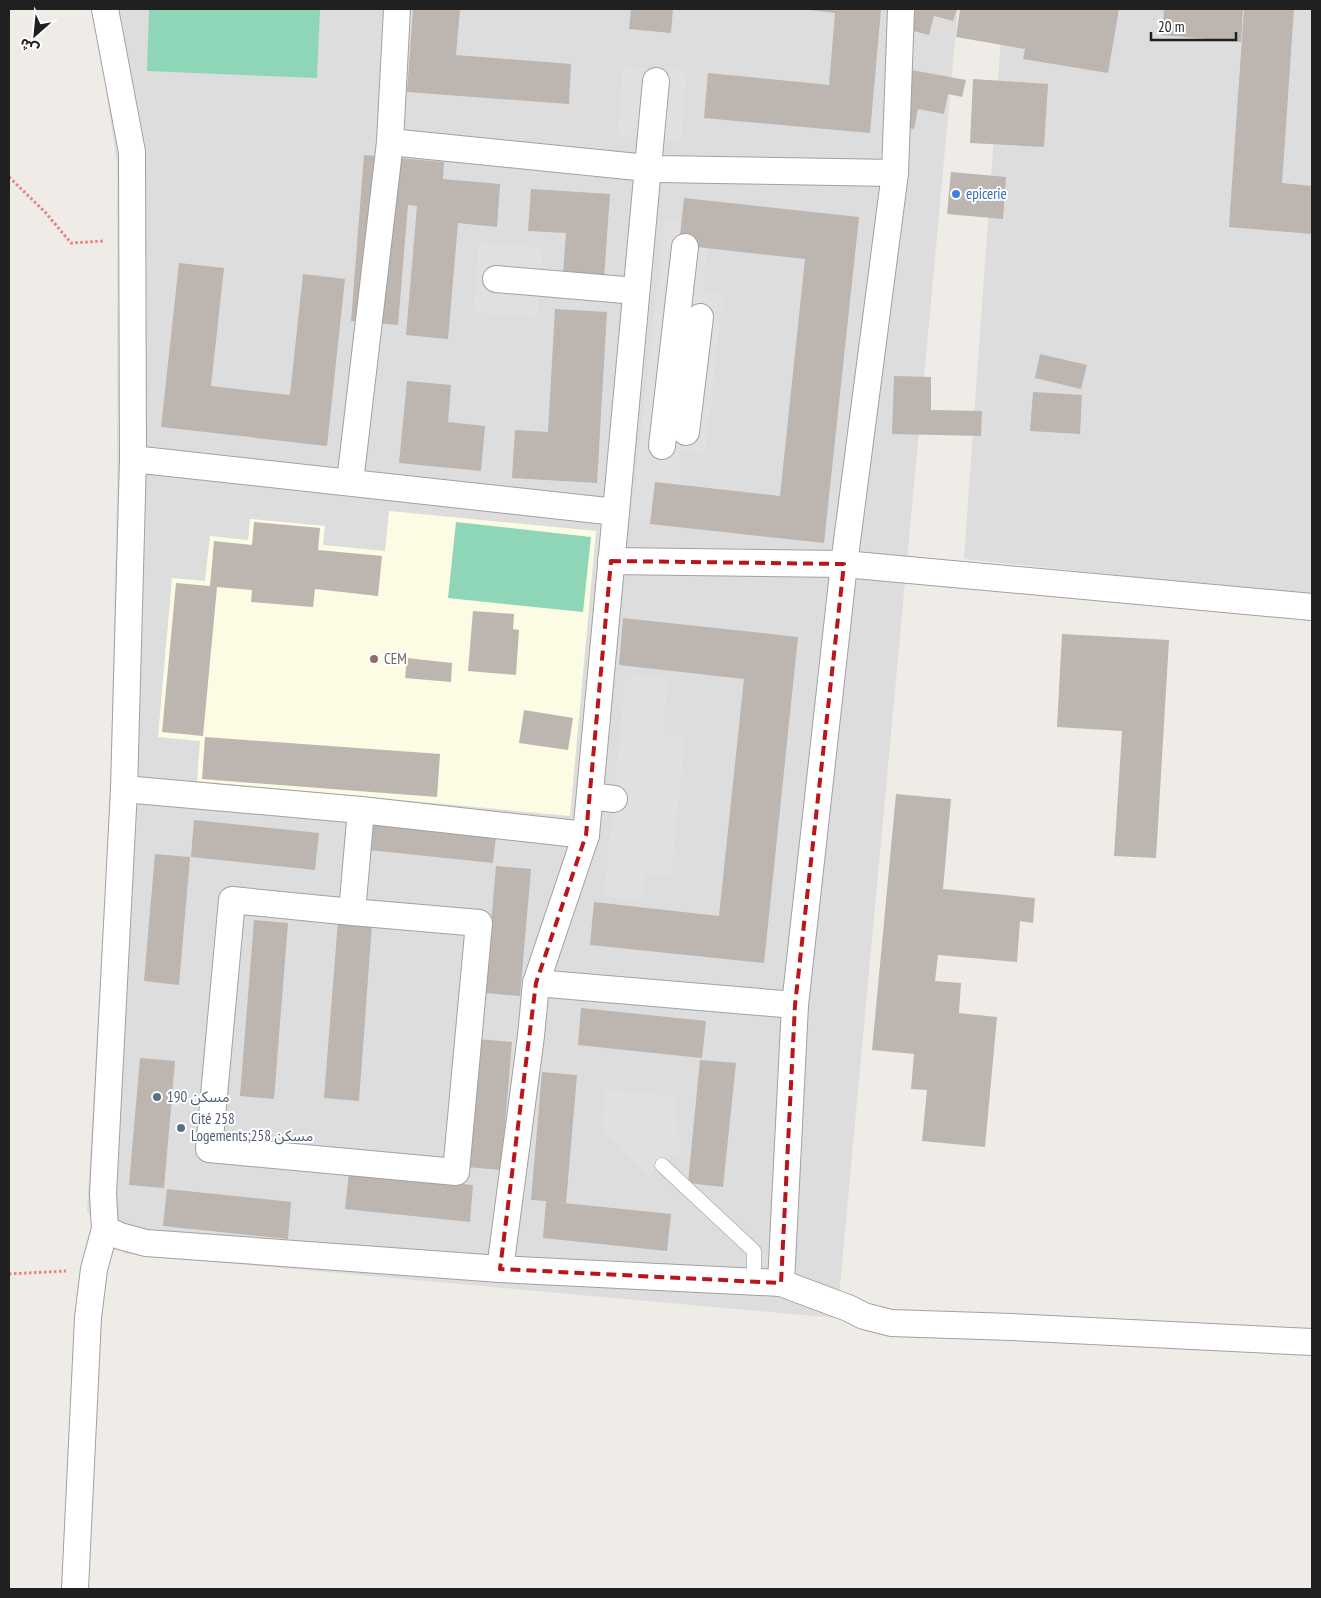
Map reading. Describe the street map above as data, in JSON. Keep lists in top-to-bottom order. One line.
{"places":["epicerie","CEM","190 مسكن","Cité 258 Logements;258 مسكن"],"scale_bar":"20 m","north":"bottom left"}
